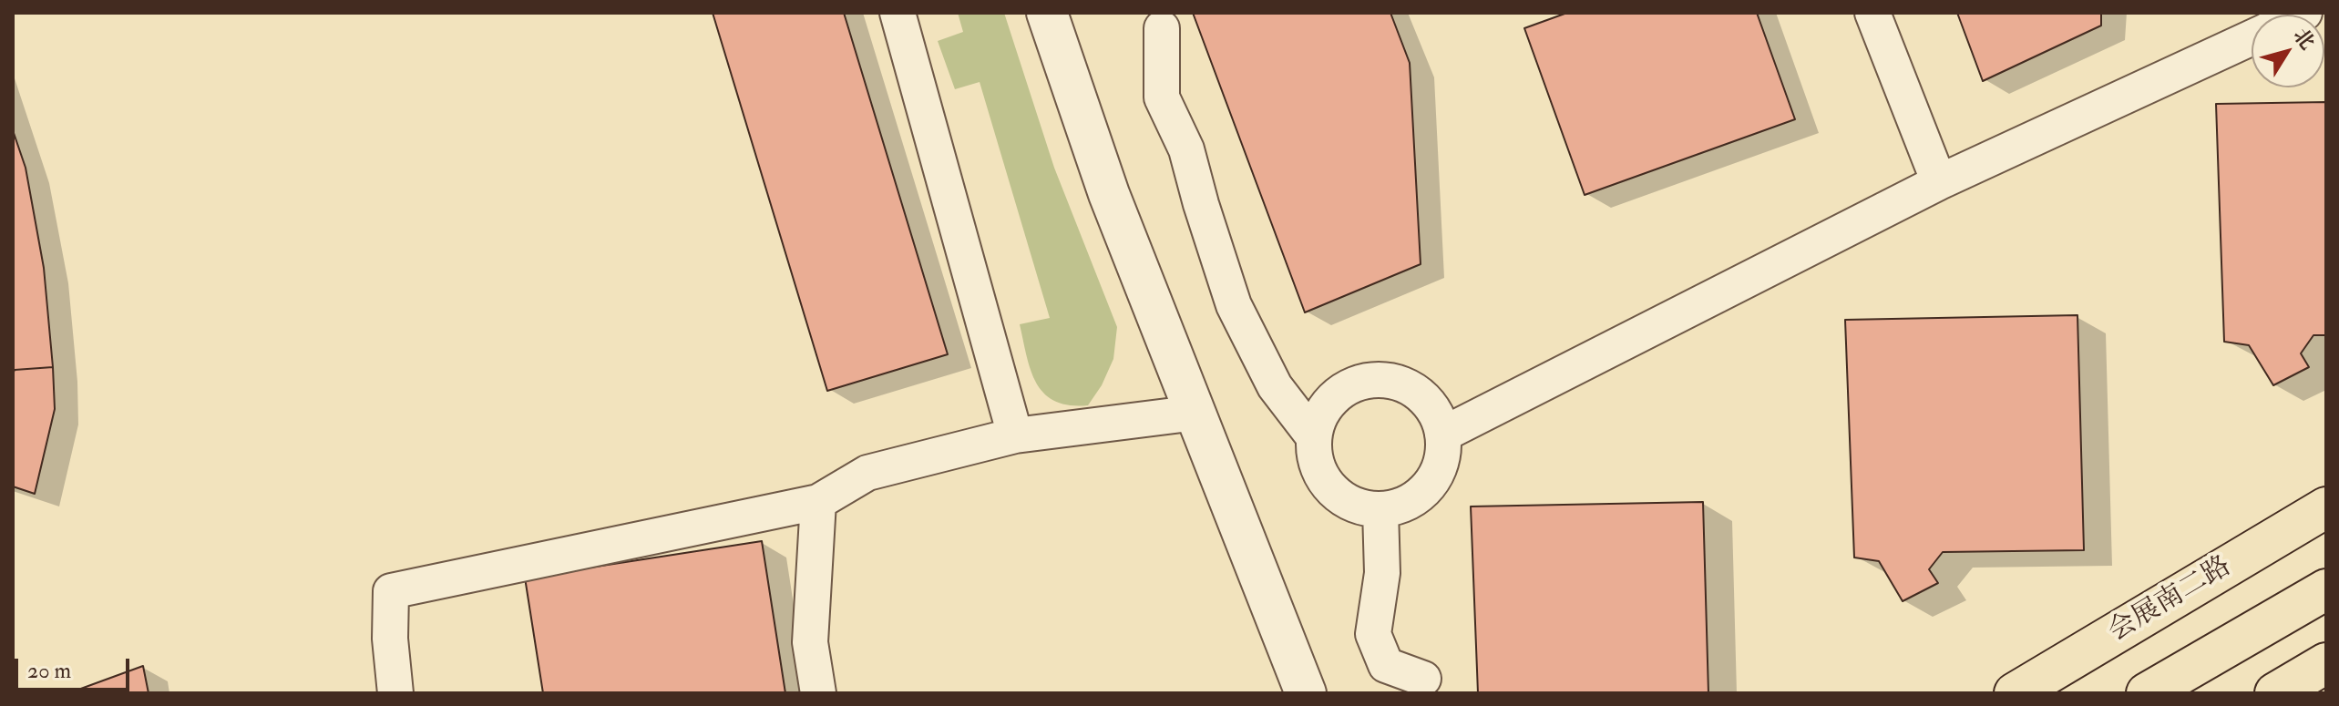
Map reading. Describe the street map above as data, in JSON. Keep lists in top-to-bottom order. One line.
{"streets":{"main road":["会展南二路"]},"scale_bar":"20 m","north":"top right"}
